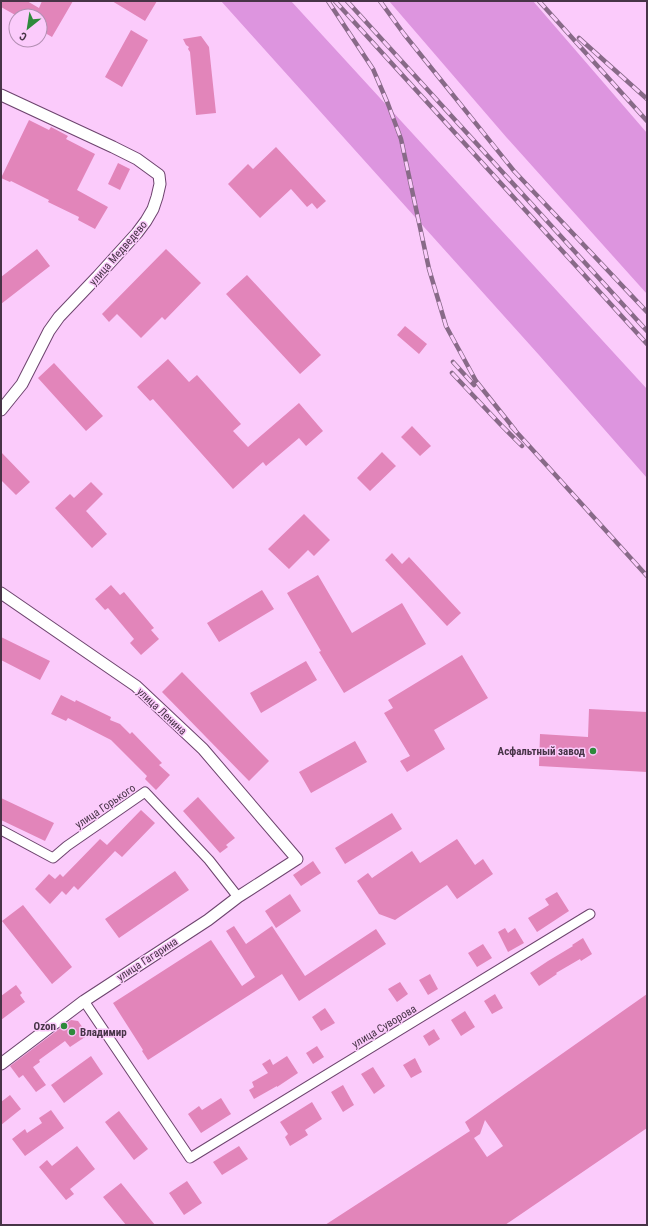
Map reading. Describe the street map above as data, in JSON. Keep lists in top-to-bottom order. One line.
{"streets":{"street":["улица Медведево","улица Ленина","улица Горького","улица Гагарина","улица Суворова"]},"crossings":[["улица Ленина","улица Гагарина"],["улица Горького","улица Гагарина"],["улица Гагарина","улица Суворова"]],"places":["Асфальтный завод","Ozon","Владимир"],"north":"bottom left"}
